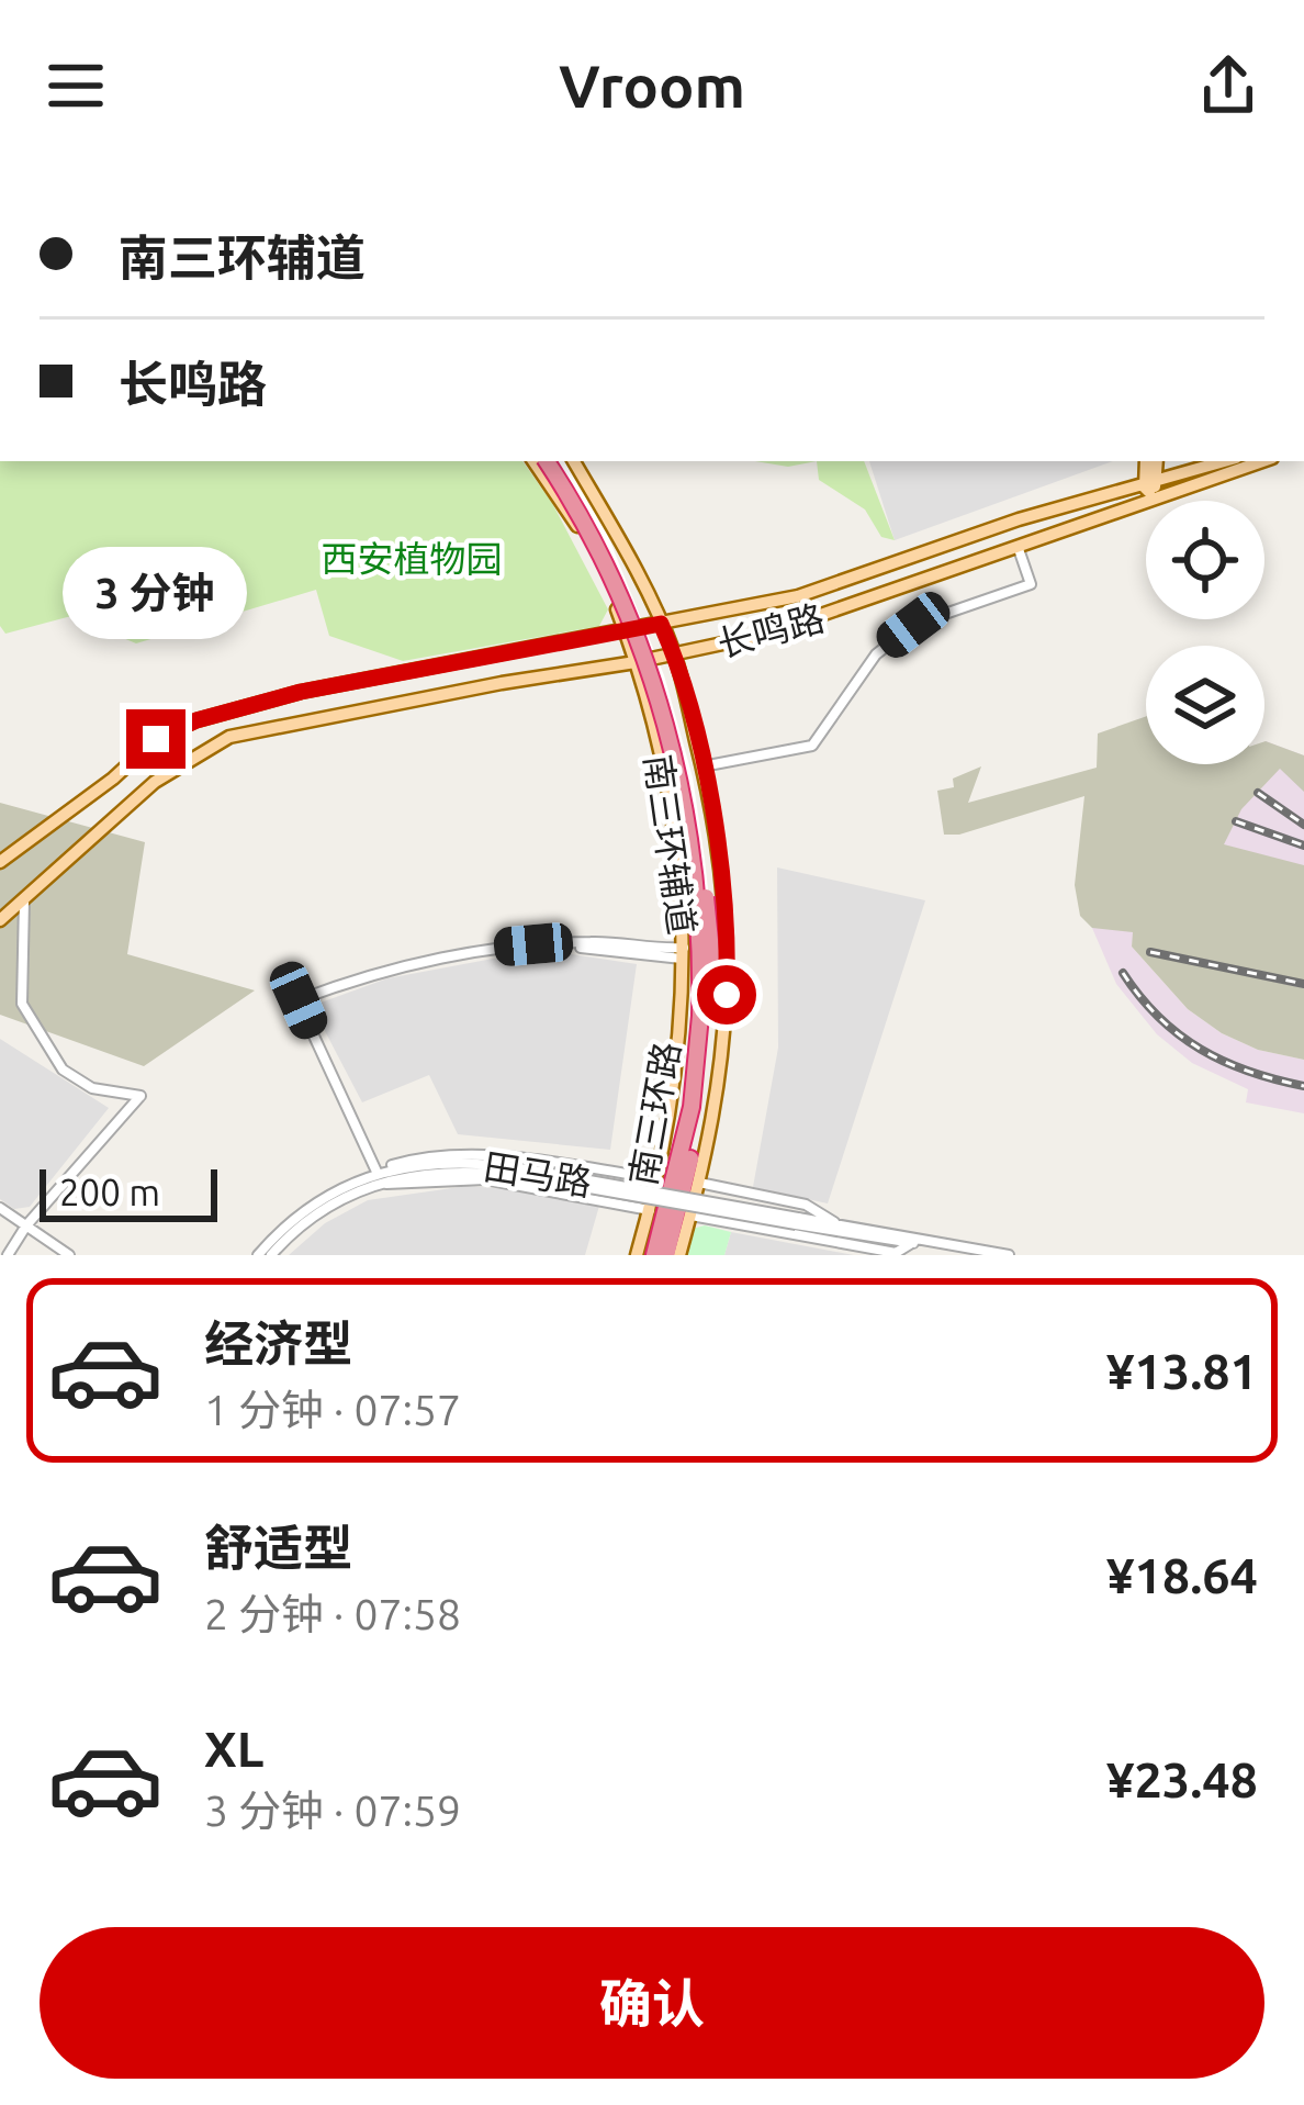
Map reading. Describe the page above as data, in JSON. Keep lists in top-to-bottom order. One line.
{"streets":{"highway":["南三环路"],"main road":["长鸣路","南三环辅道"],"street":["田马路"]},"crossings":[["长鸣路","南三环辅道"]],"parks":["西安植物园"],"scale_bar":"200 m","page":{"header":"Vroom","banner":["南三环辅道","长鸣路"],"bubble":"3 分钟","scale":"200 m","list":[{"name":"经济型","note":"1 分钟 · 07:57","value":"¥13.81"},{"name":"舒适型","note":"2 分钟 · 07:58","value":"¥18.64"},{"name":"XL","note":"3 分钟 · 07:59","value":"¥23.48"}],"buttons":"确认"}}
